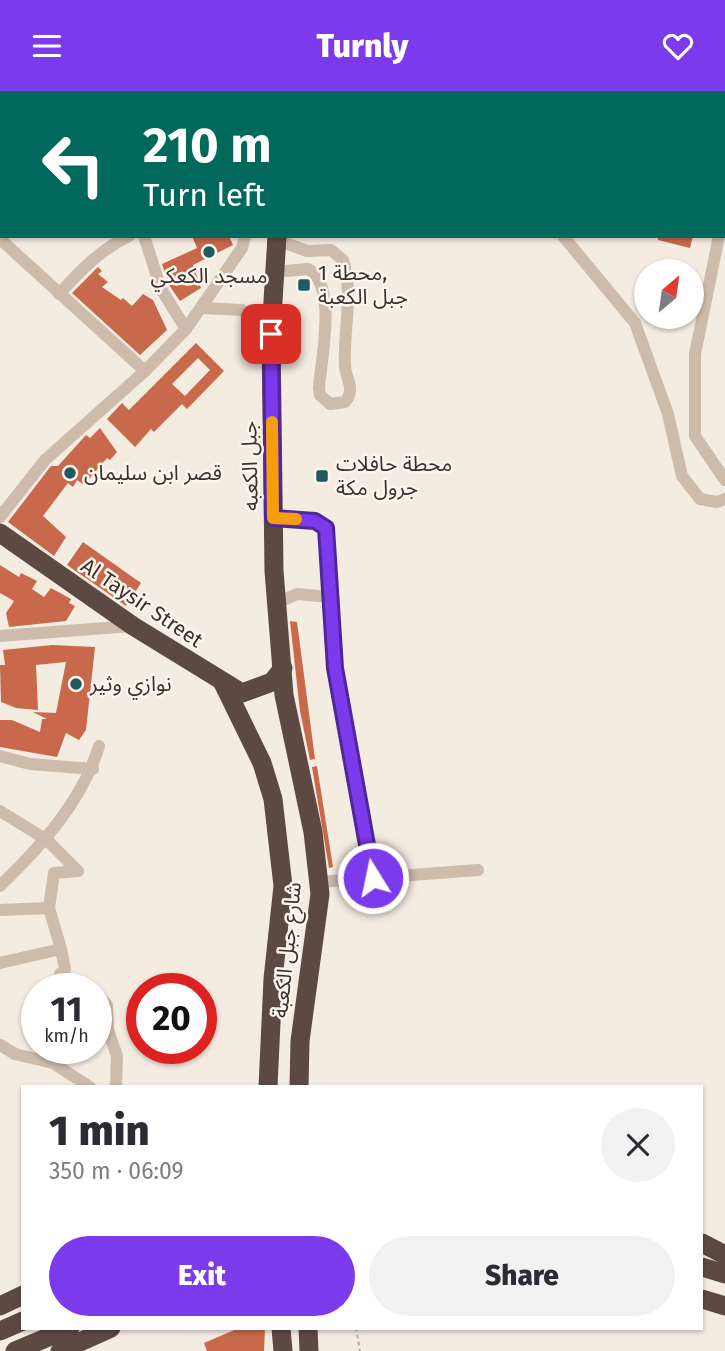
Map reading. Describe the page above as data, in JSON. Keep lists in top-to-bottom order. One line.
{"streets":{"highway":["جبل الكعبه","Al Taysir Street","شارع جبل الكعبة"]},"crossings":[["جبل الكعبه","شارع جبل الكعبة"],["Al Taysir Street","شارع جبل الكعبة"]],"places":{"other":["مسجد الكعكي","قصر ابن سليمان","نوازي وثير"],"transit":["محطة 1, جبل الكعبة","محطة حافلات جرول مكة"]},"north":"top right","page":{"header":"Turnly","turn":["210 m","Turn left"],"speed":"11 km/h","limit":"20","heading":["1 min","350 m · 06:09"],"buttons":["Exit","Share"]}}
